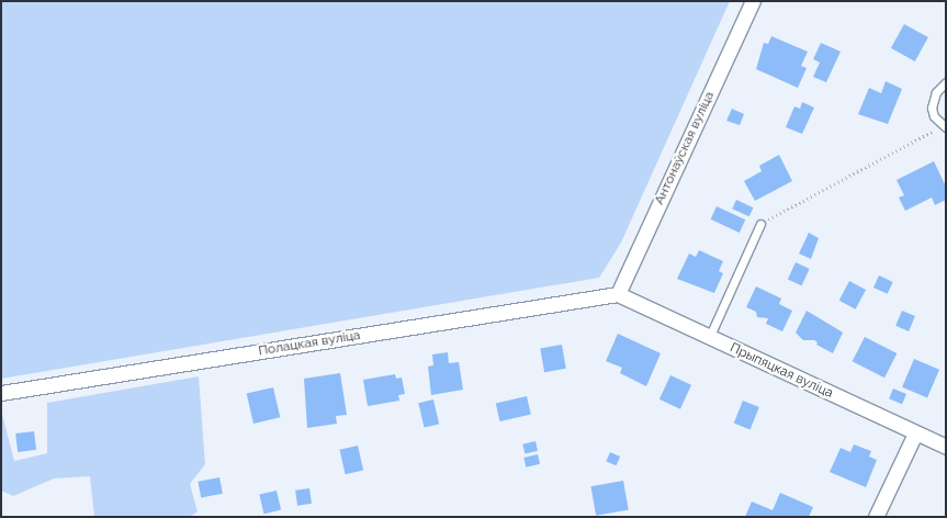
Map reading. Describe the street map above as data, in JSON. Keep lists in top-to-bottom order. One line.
{"streets":{"street":["Антонаўская вуліца","Полацкая вуліца","Прыпяцкая вуліца"]},"crossings":[["Антонаўская вуліца","Полацкая вуліца"],["Антонаўская вуліца","Прыпяцкая вуліца"],["Полацкая вуліца","Прыпяцкая вуліца"]]}
